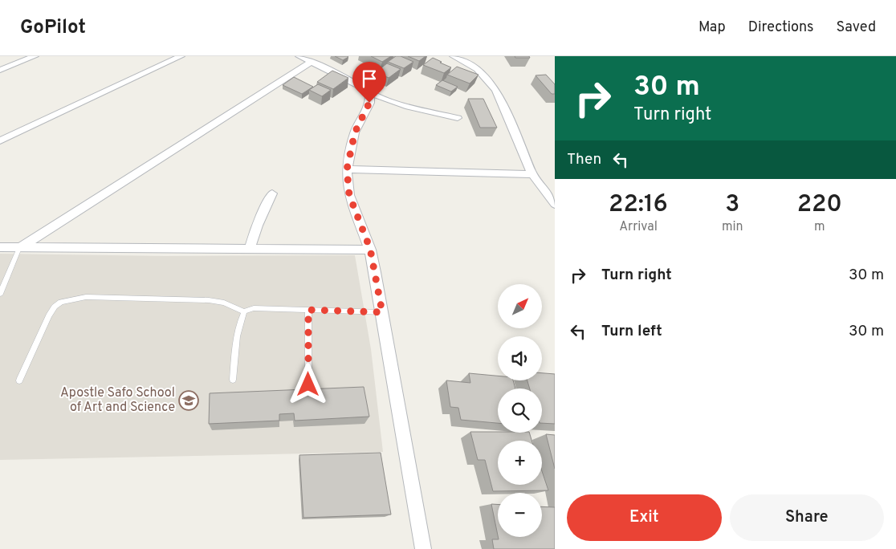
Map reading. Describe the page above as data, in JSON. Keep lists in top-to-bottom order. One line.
{"places":{"school or university":["Apostle Safo School of Art and Science"]},"north":"top right","page":{"header":"GoPilot","nav":["Map","Directions","Saved"],"turn":["30 m","Turn right"],"then":"Then","eta":["22:16","Arrival","3","min","220","m"],"list":[{"name":"Turn right","value":"30 m"},{"name":"Turn left","value":"30 m"}],"map_buttons":["+","−"],"buttons":["Exit","Share"]}}
